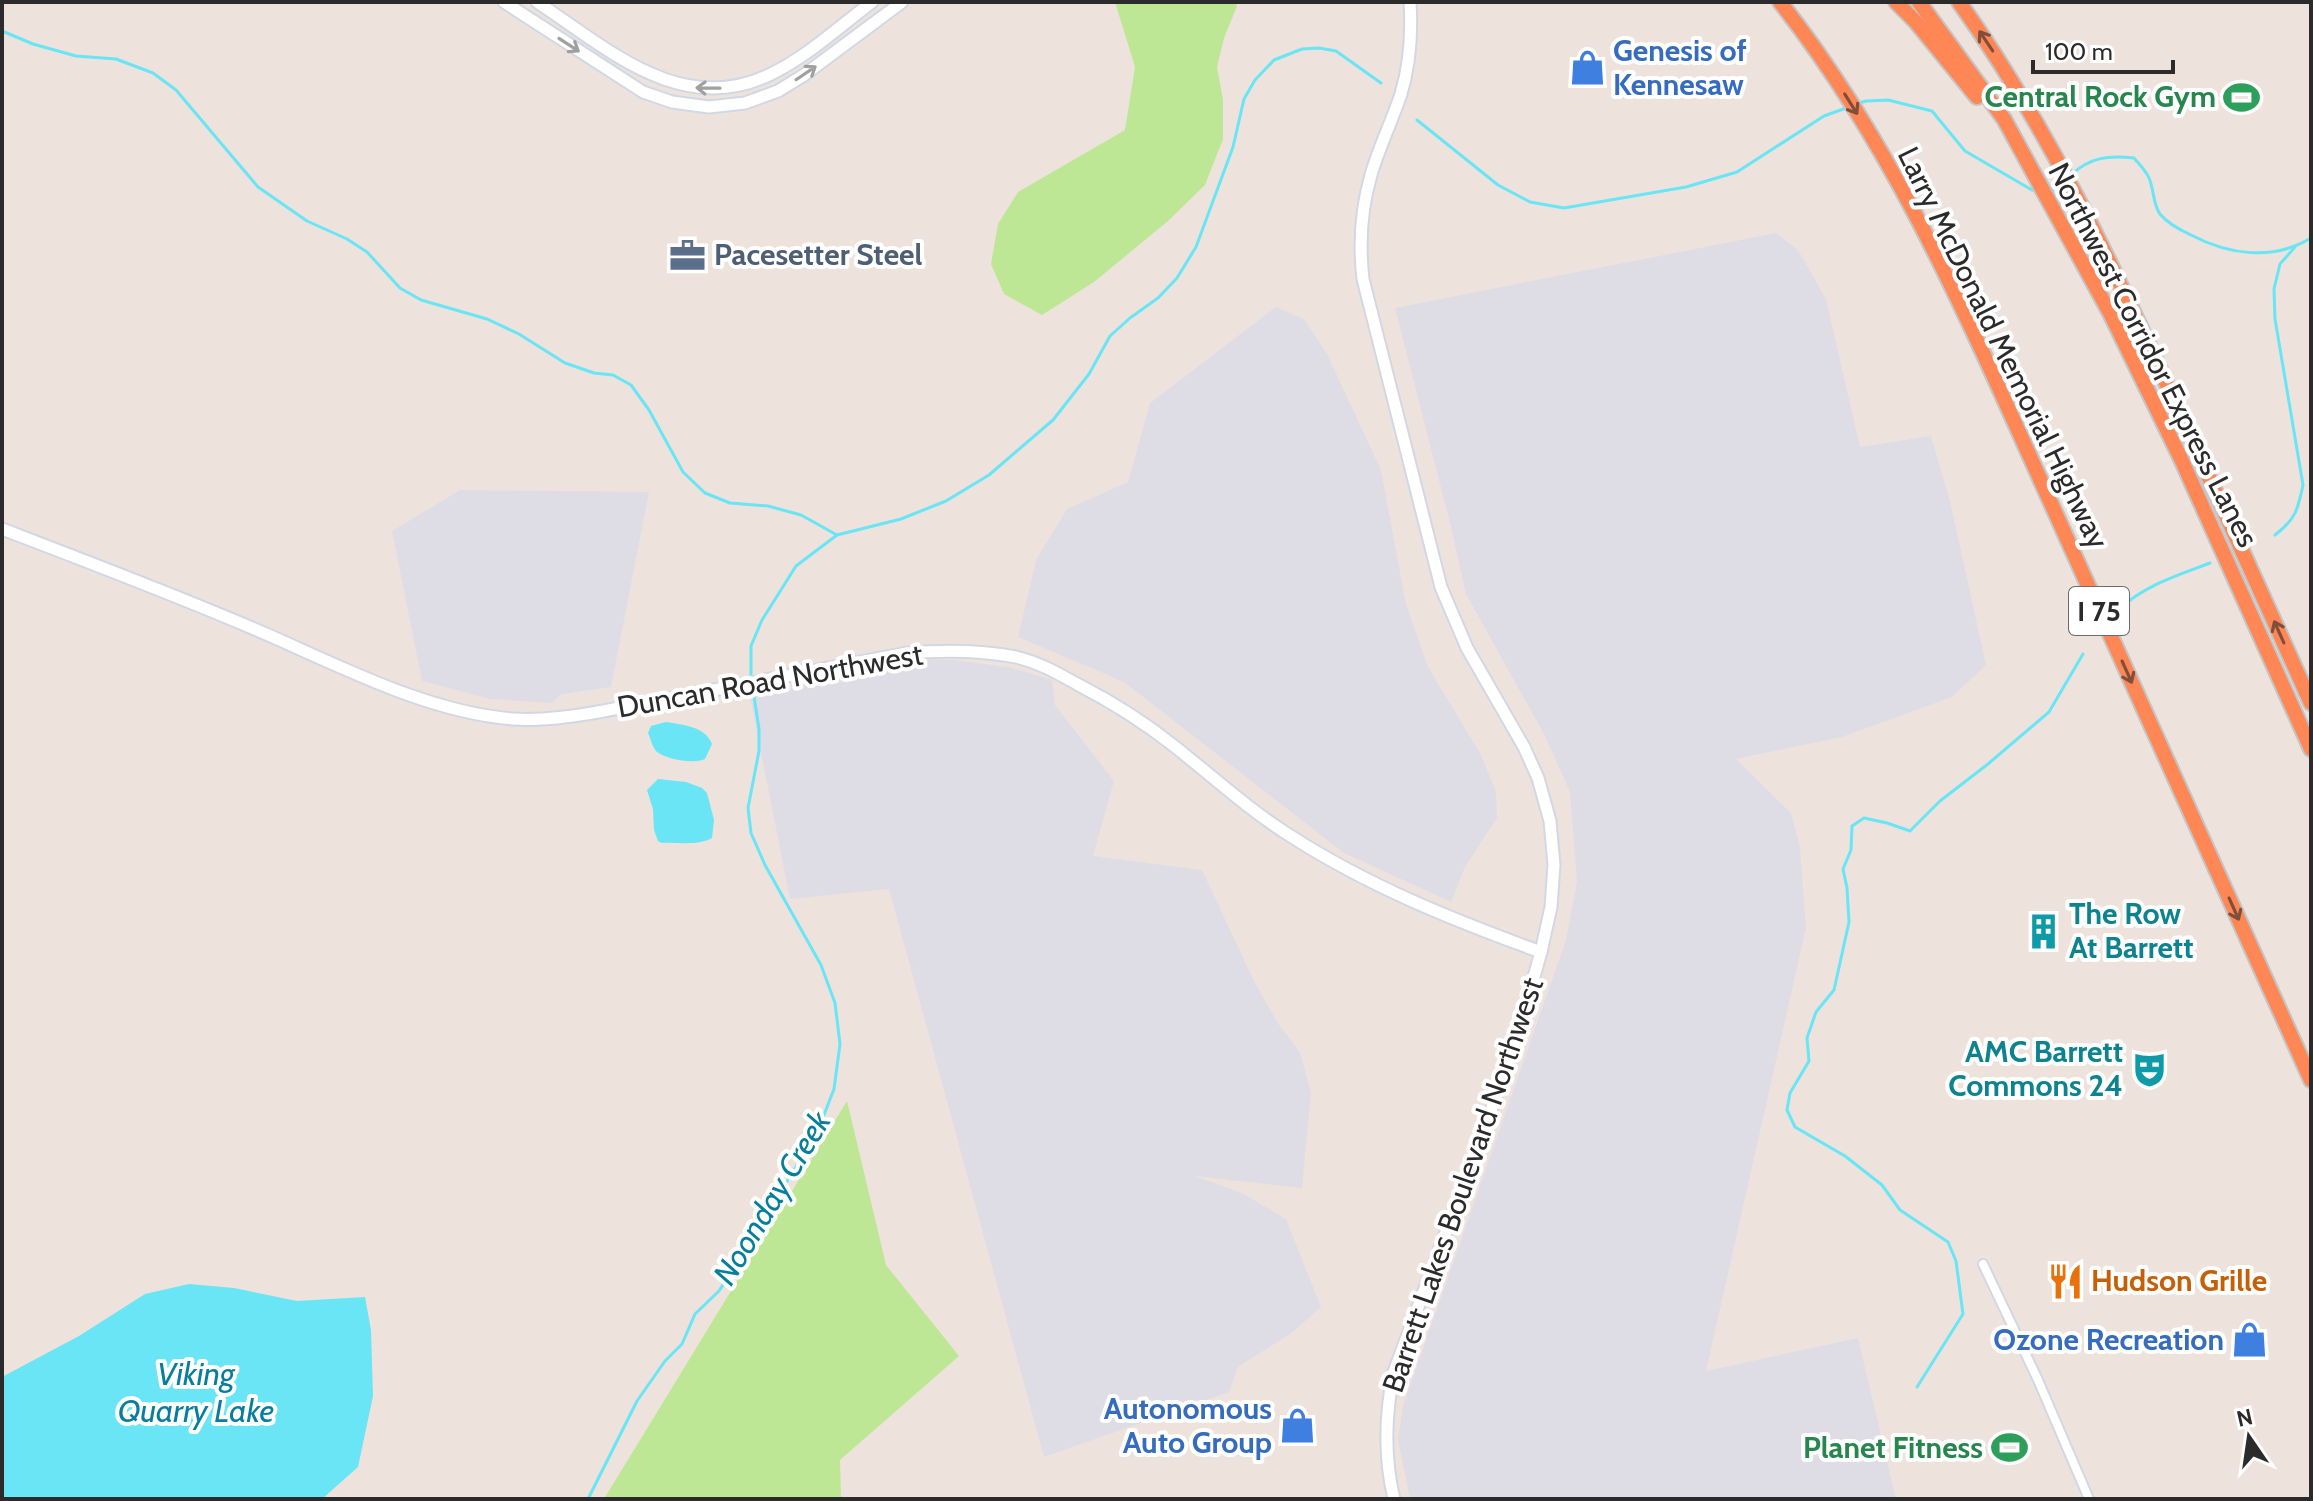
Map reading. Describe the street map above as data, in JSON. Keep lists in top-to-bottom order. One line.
{"streets":{"highway":["Larry McDonald Memorial Highway","Northwest Corridor Express Lanes","I 75"],"street":["Duncan Road Northwest","Barrett Lakes Boulevard Northwest"]},"crossings":[["Duncan Road Northwest","Barrett Lakes Boulevard Northwest"]],"one_way":["Larry McDonald Memorial Highway"],"water":["Noonday Creek","Viking Quarry Lake"],"places":{"shop":["Genesis of Kennesaw","Ozone Recreation","Autonomous Auto Group"],"sports":["Central Rock Gym","Planet Fitness"],"office":["Pacesetter Steel"],"building":["The Row At Barrett"],"theatre":["AMC Barrett Commons 24"],"restaurant":["Hudson Grille"]},"scale_bar":"100 m","north":"top"}
